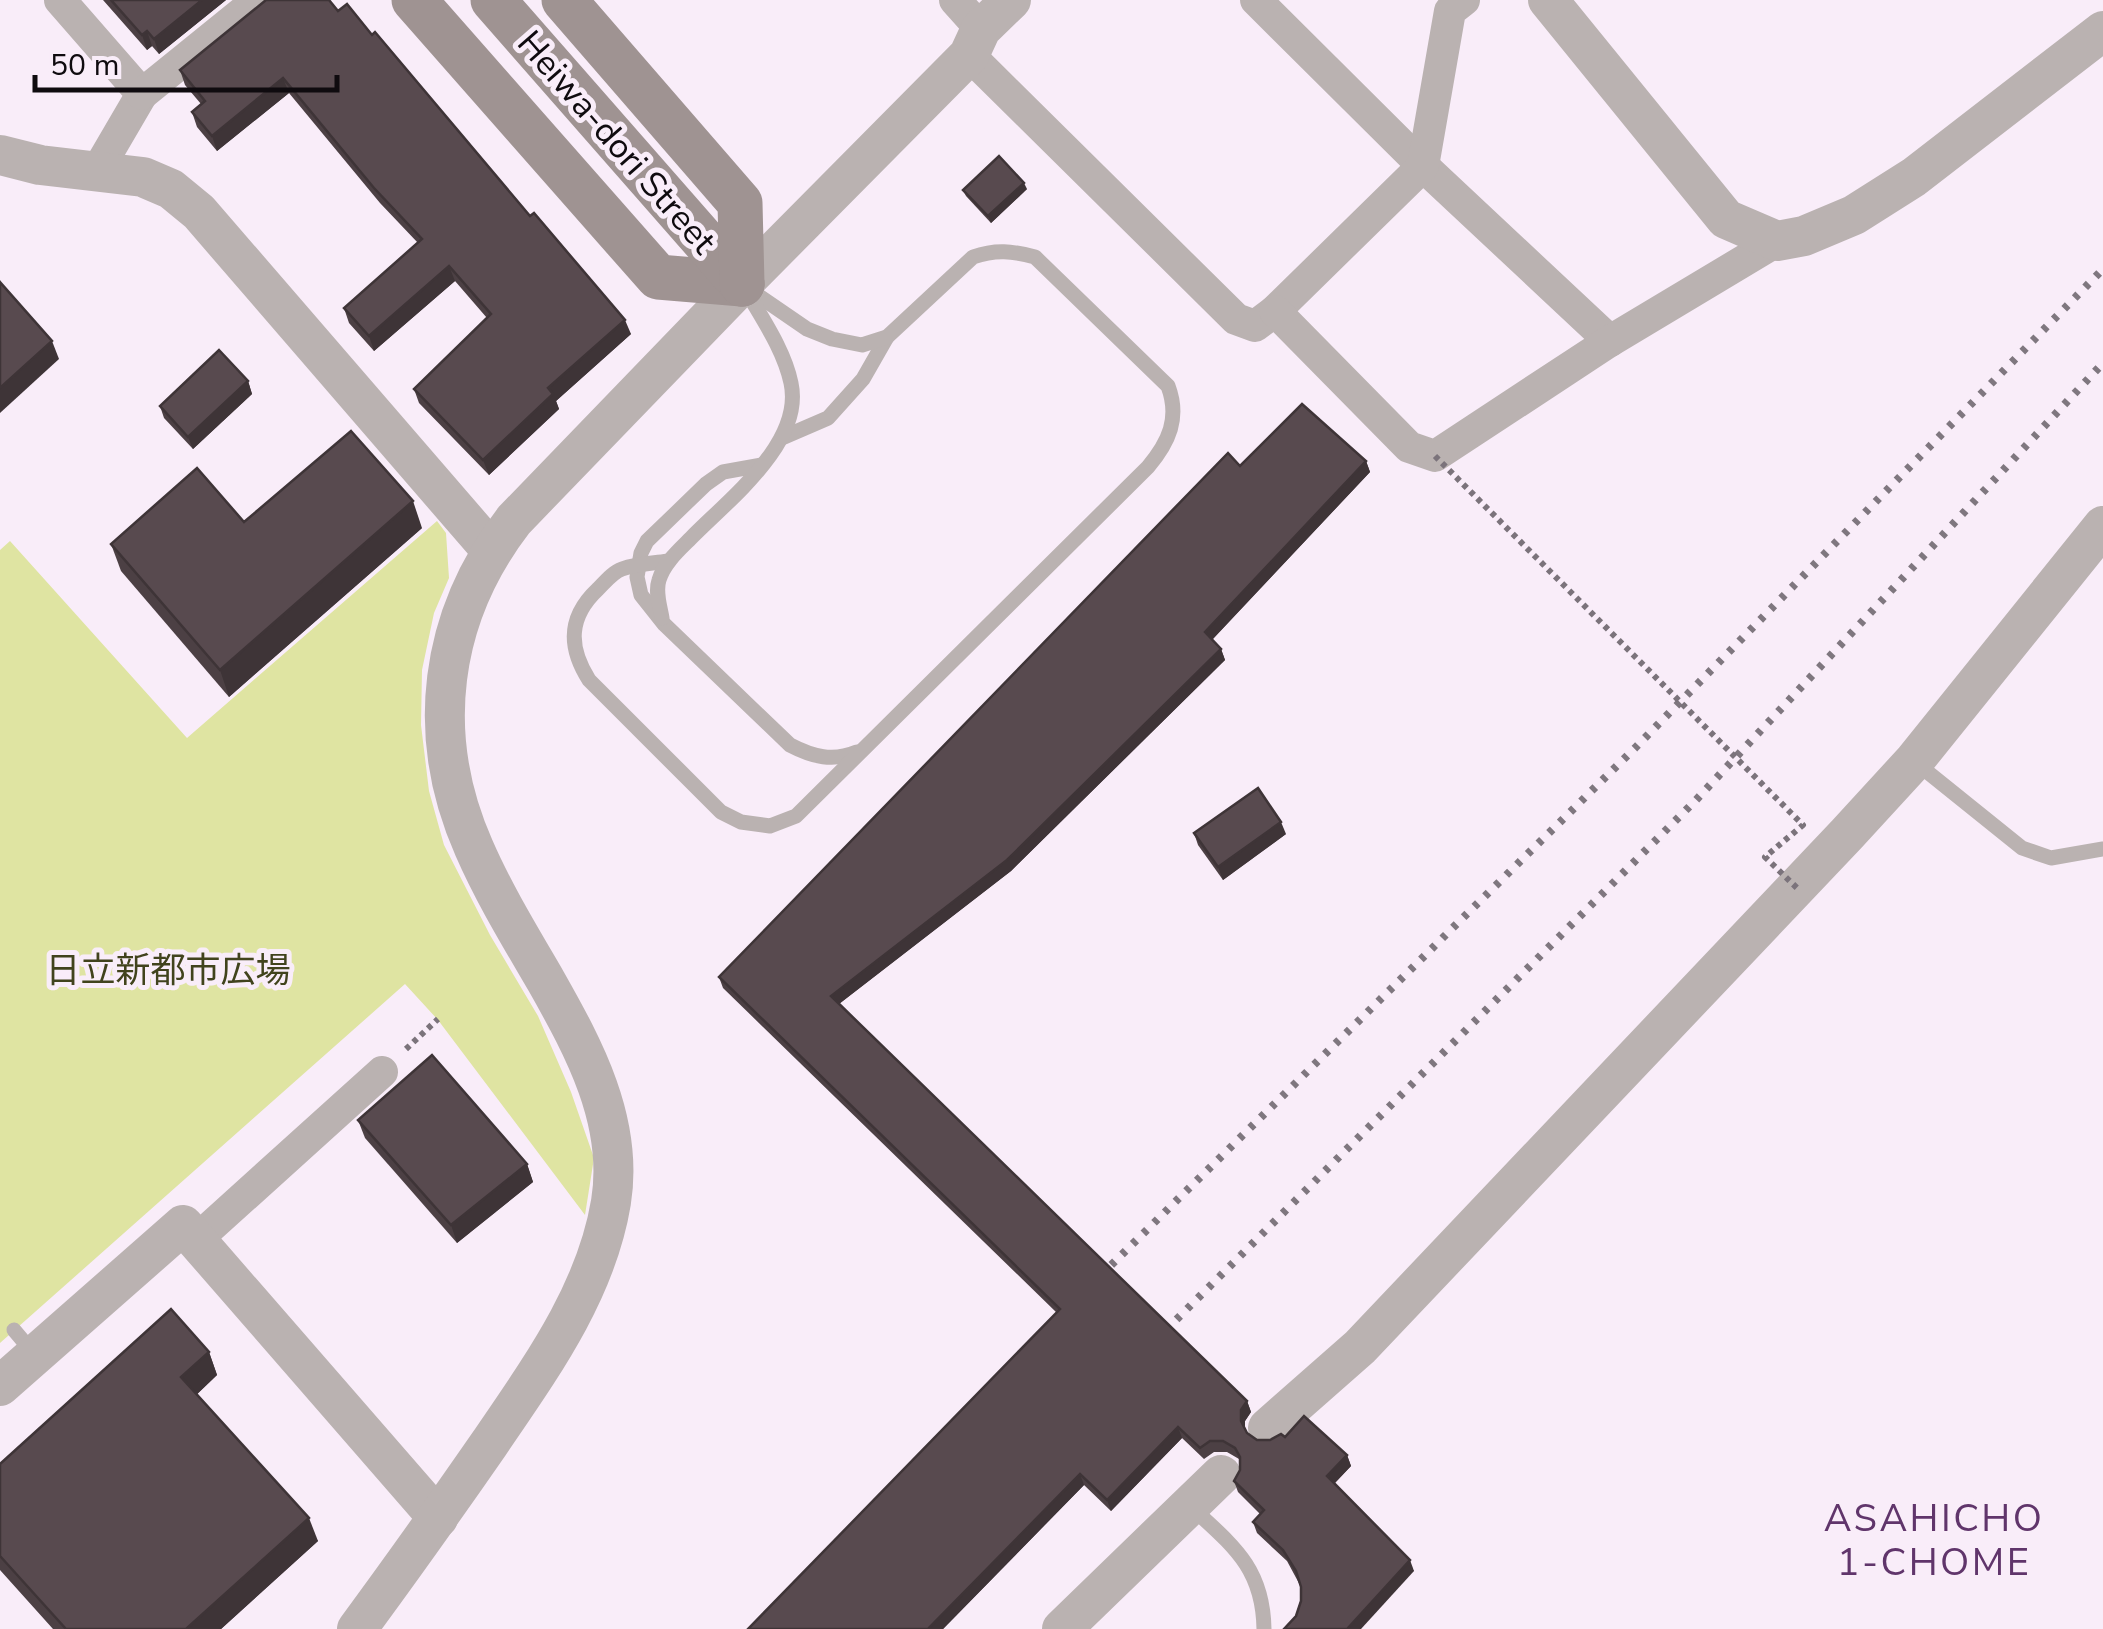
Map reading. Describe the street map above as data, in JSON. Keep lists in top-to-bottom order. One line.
{"streets":{"main road":["Heiwa-dori Street"]},"districts":["ASAHICHO 1-CHOME"],"parks":["日立新都市広場"],"scale_bar":"50 m"}
